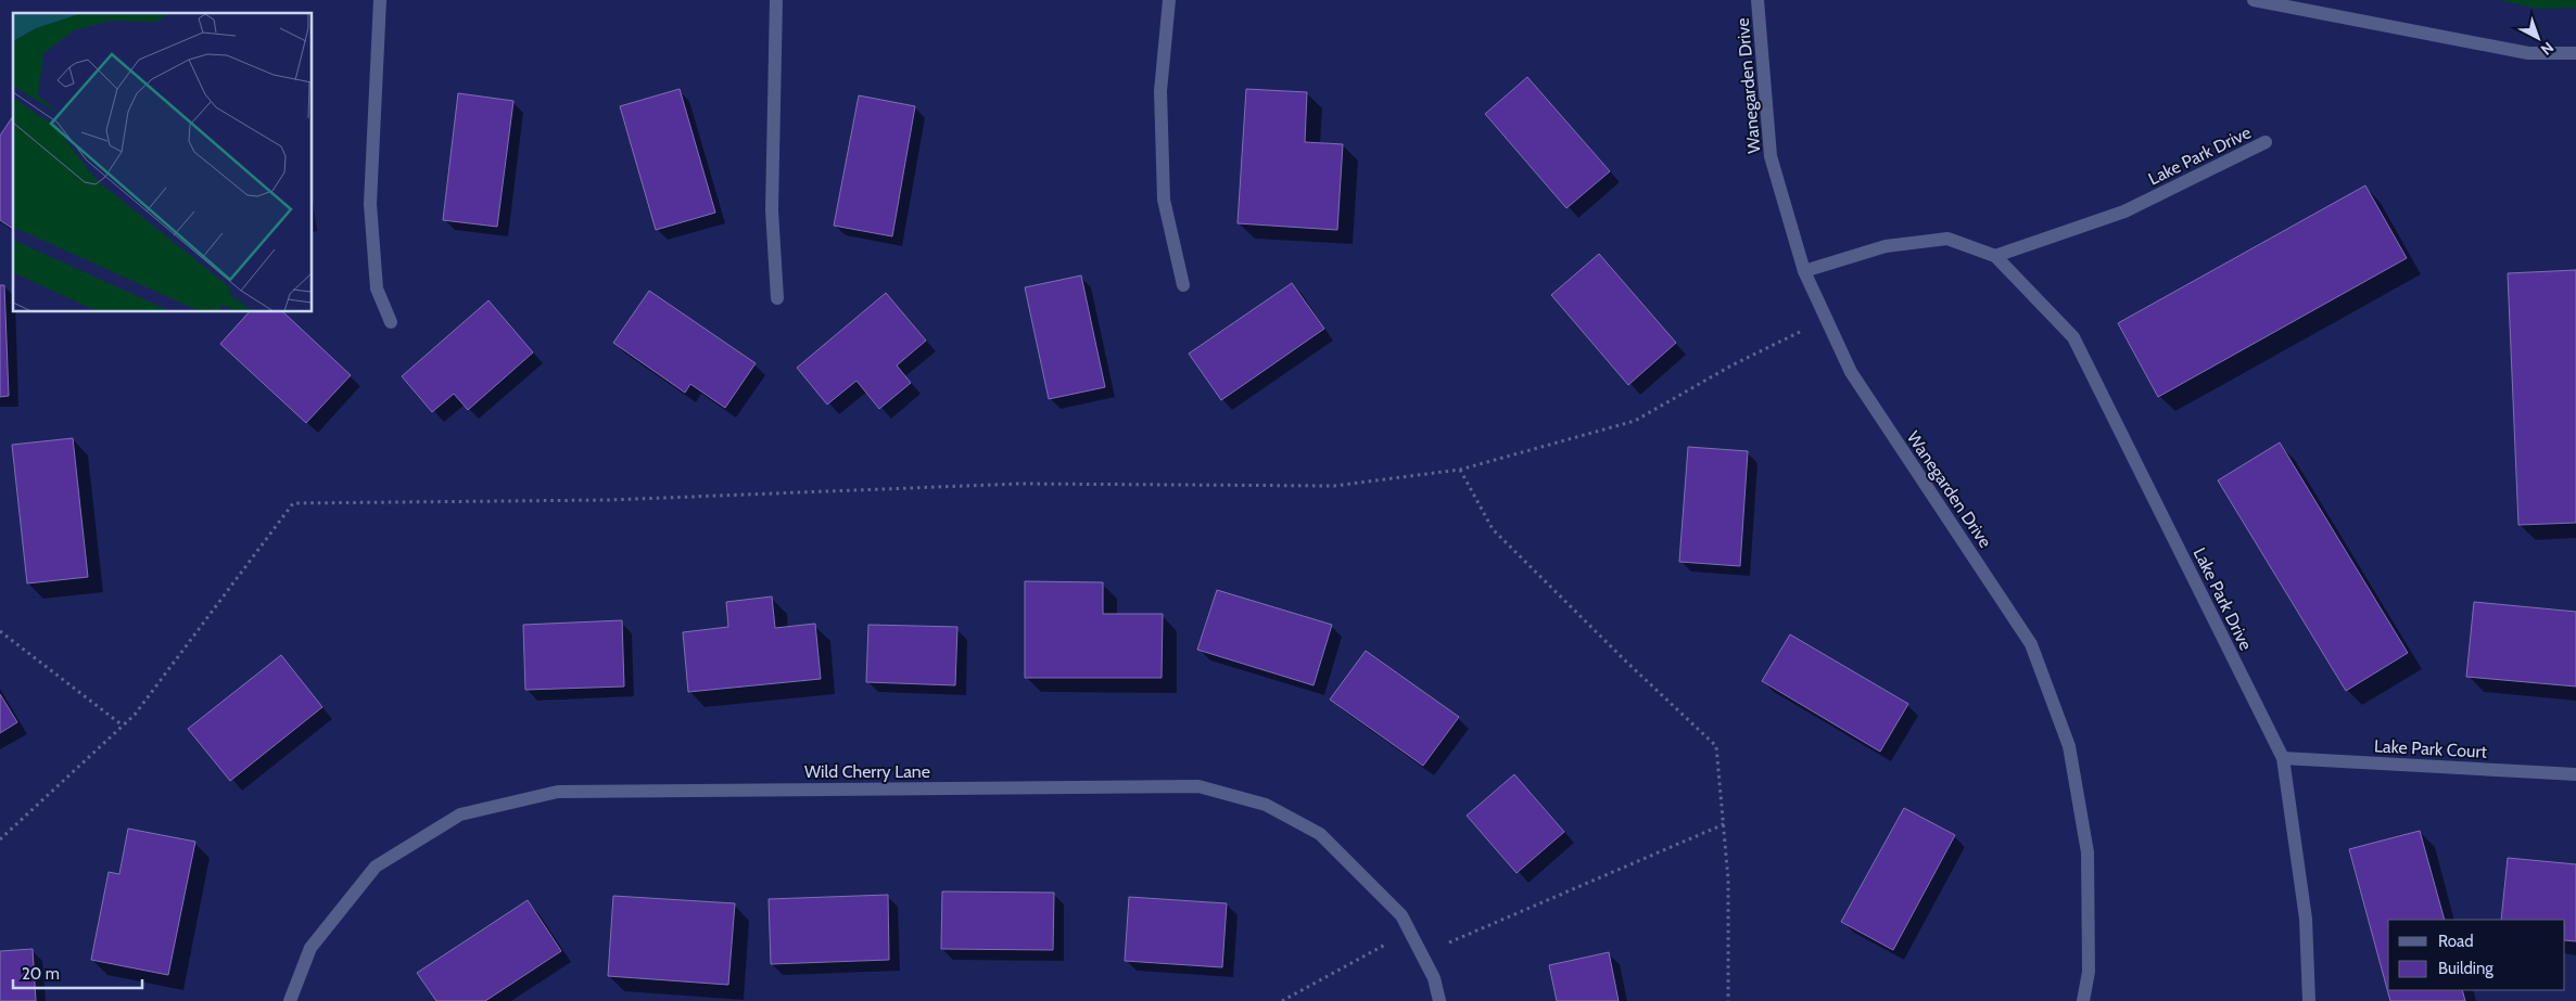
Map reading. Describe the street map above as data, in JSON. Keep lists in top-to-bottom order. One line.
{"streets":{"street":["Wanegarden Drive","Lake Park Drive","Lake Park Court","Wild Cherry Lane"]},"crossings":[["Wanegarden Drive","Lake Park Drive"],["Lake Park Drive","Lake Park Court"]],"legend":["Road","Building"],"scale_bar":"20 m","north":"bottom right"}
